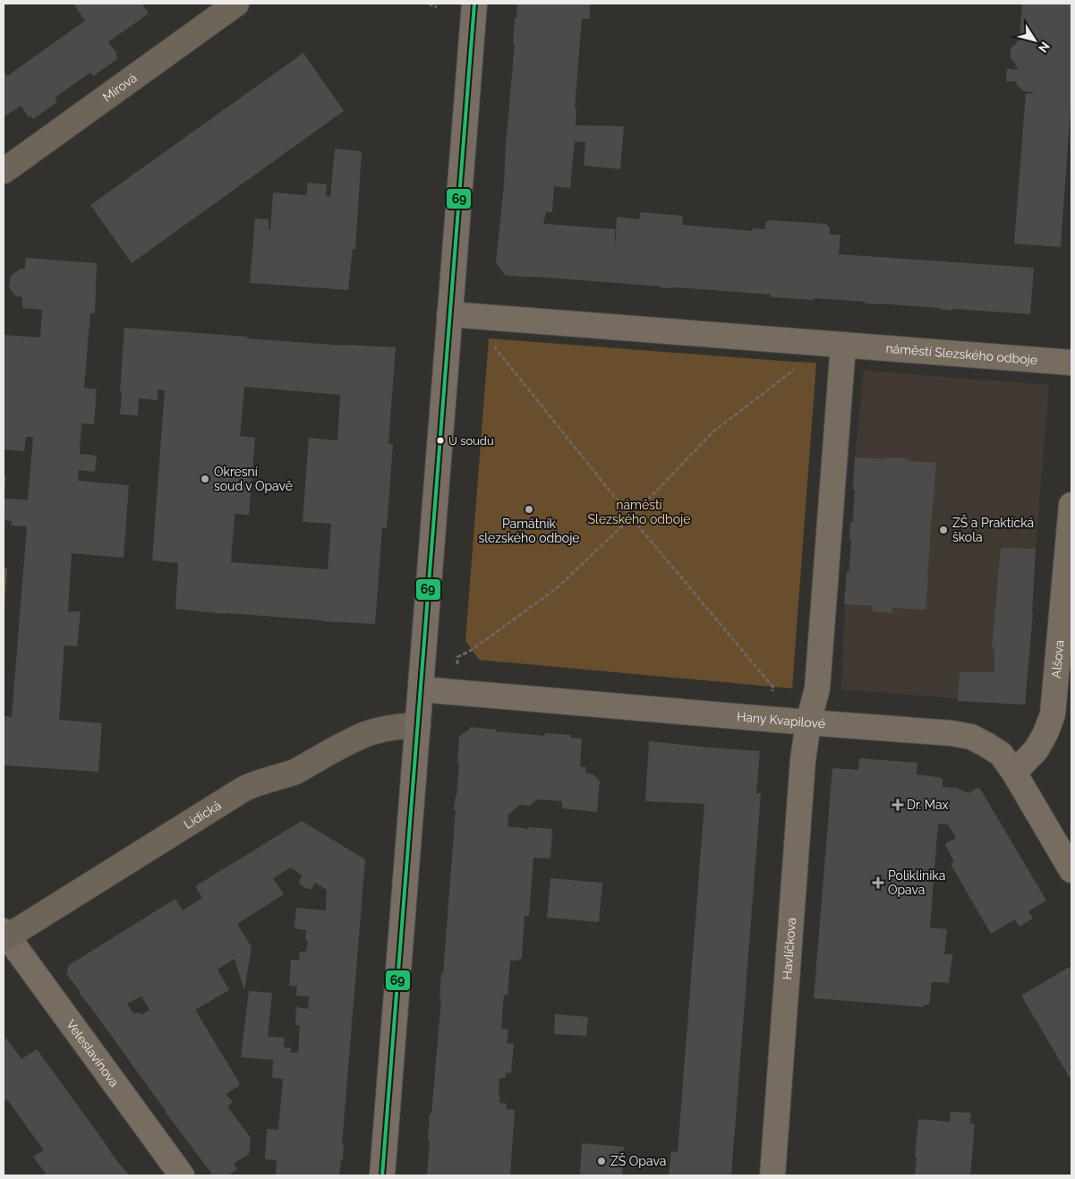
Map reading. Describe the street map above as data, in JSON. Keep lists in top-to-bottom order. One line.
{"streets":{"street":["Mírová","náměstí Slezského odboje","Alšova","Hany Kvapilové","Lidická","Havlíčkova","Veleslavínova"]},"crossings":[["náměstí Slezského odboje","Havlíčkova"],["Alšova","Hany Kvapilové"],["Hany Kvapilové","Havlíčkova"],["Lidická","Veleslavínova"]],"parks":["náměstí Slezského odboje"],"places":{"other":["U soudu","Okresní soud v Opavě","Památník slezského odboje","ZŠ a Praktická škola","ZŠ Opava"],"health":["Dr. Max","Poliklinika Opava"]},"lines":["transit line 69"],"north":"bottom right"}
